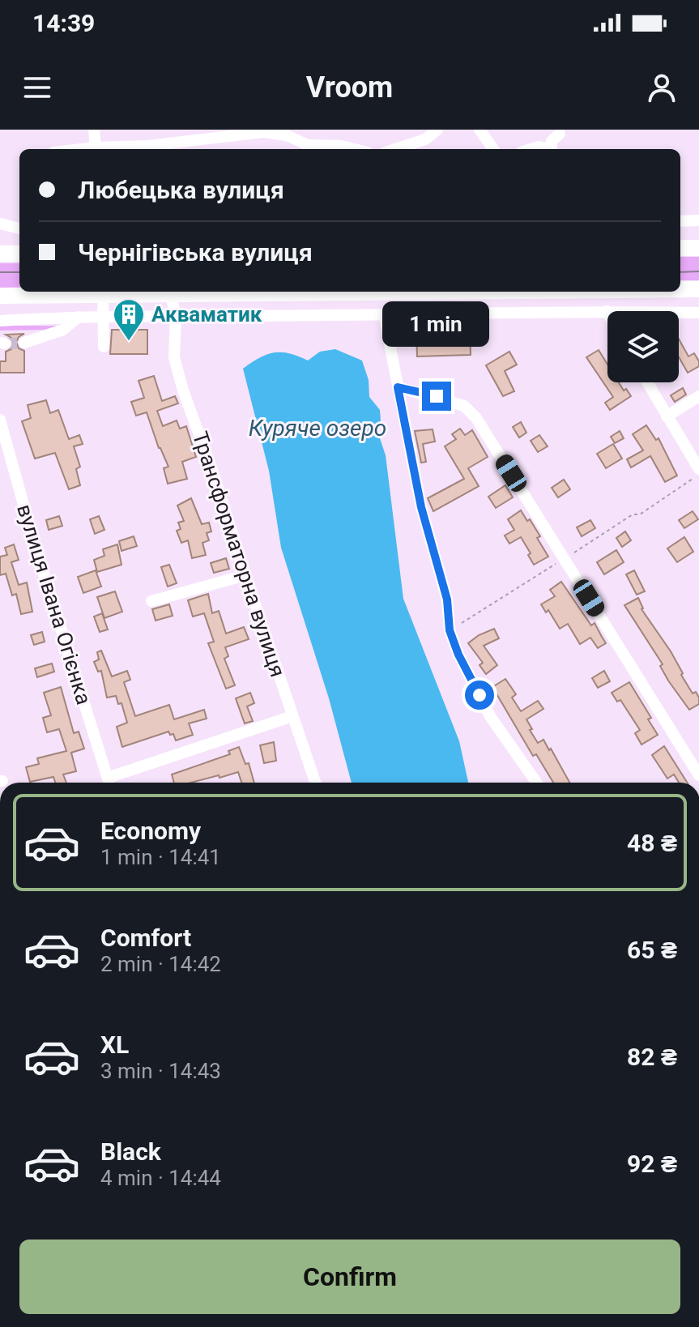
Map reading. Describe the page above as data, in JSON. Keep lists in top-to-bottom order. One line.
{"streets":{"street":["Трансформаторна вулиця","вулиця Івана Огієнка"]},"water":["Куряче озеро"],"places":{"building":["Акваматик"]},"page":{"status":"14:39","header":"Vroom","banner":["Любецька вулиця","Чернігівська вулиця"],"bubble":"1 min","list":[{"name":"Economy","note":"1 min · 14:41","value":"48 ₴"},{"name":"Comfort","note":"2 min · 14:42","value":"65 ₴"},{"name":"XL","note":"3 min · 14:43","value":"82 ₴"},{"name":"Black","note":"4 min · 14:44","value":"92 ₴"}],"buttons":"Confirm"}}
